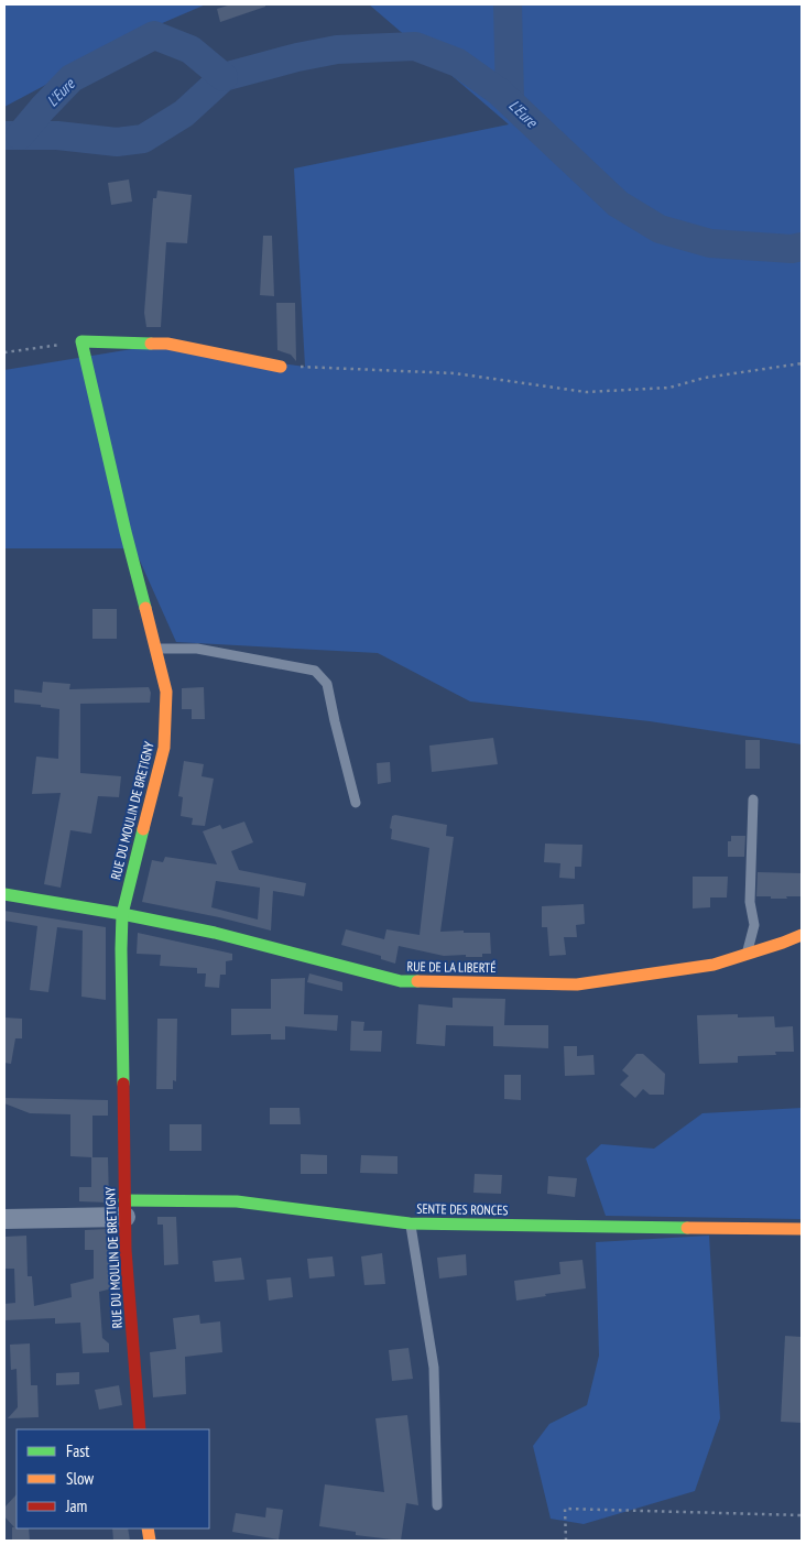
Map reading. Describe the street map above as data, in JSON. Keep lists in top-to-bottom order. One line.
{"streets":{"street":["RUE DU MOULIN DE BRETIGNY","RUE DE LA LIBERTÉ","SENTE DES RONCES"]},"crossings":[["RUE DU MOULIN DE BRETIGNY","RUE DE LA LIBERTÉ"],["RUE DU MOULIN DE BRETIGNY","SENTE DES RONCES"]],"water":["L'Eure"],"legend":["Fast","Slow","Jam"]}
